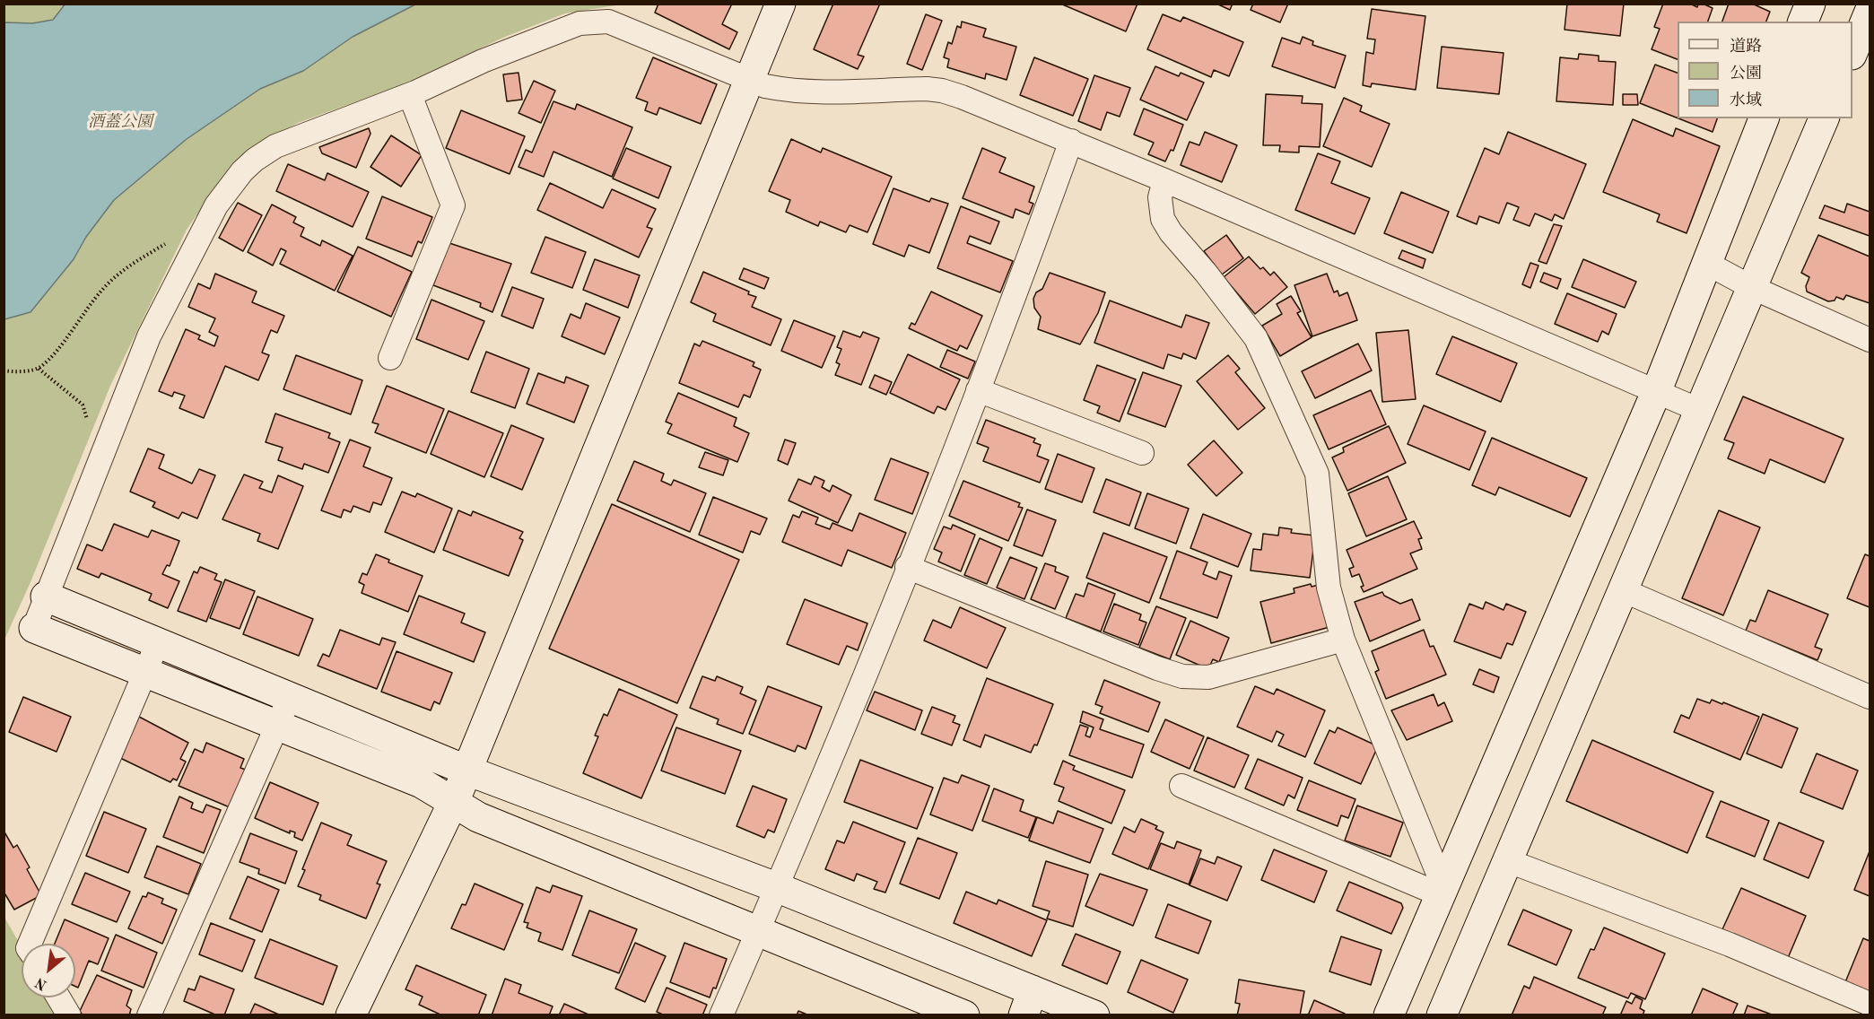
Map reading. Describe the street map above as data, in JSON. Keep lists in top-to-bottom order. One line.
{"parks":["酒蓋公園"],"legend":["道路","公園","水域"],"north":"bottom left"}
